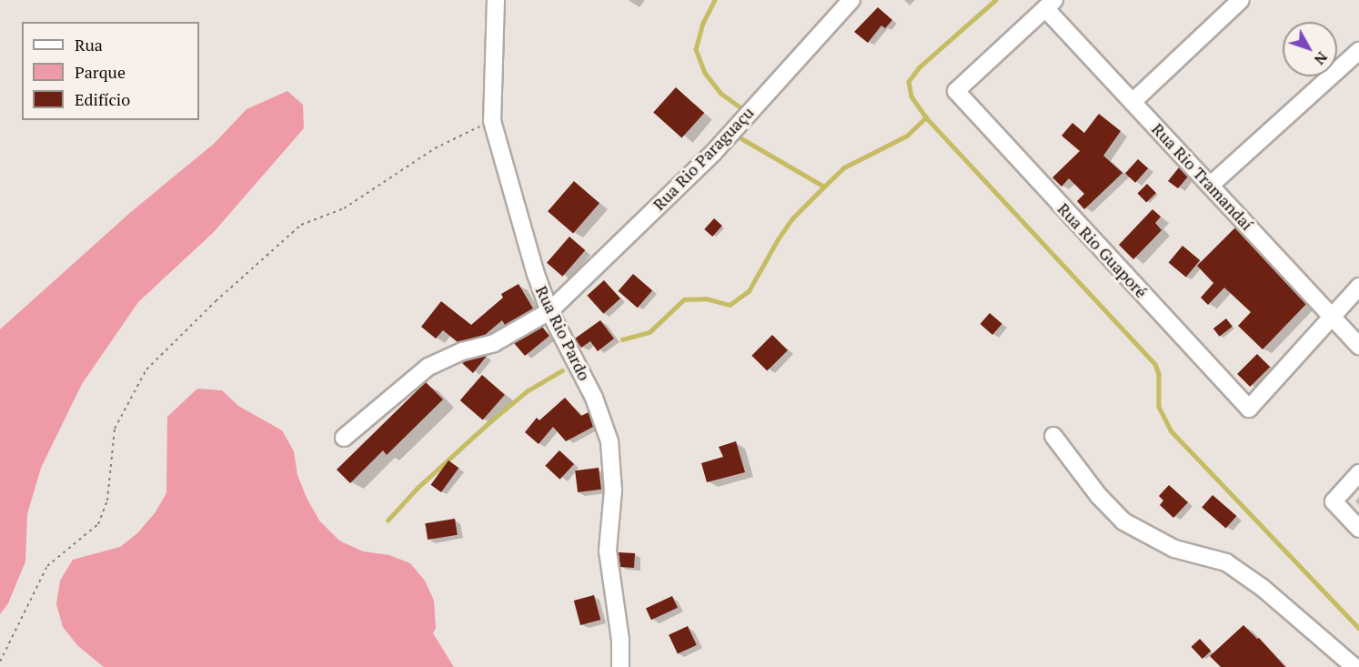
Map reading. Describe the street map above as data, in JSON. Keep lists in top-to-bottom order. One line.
{"streets":{"street":["Rua Rio Paraguaçu","Rua Rio Tramandaí","Rua Rio Guaporé","Rua Rio Pardo"]},"crossings":[["Rua Rio Paraguaçu","Rua Rio Pardo"],["Rua Rio Tramandaí","Rua Rio Guaporé"]],"legend":["Rua","Parque","Edifício"],"north":"bottom right"}
